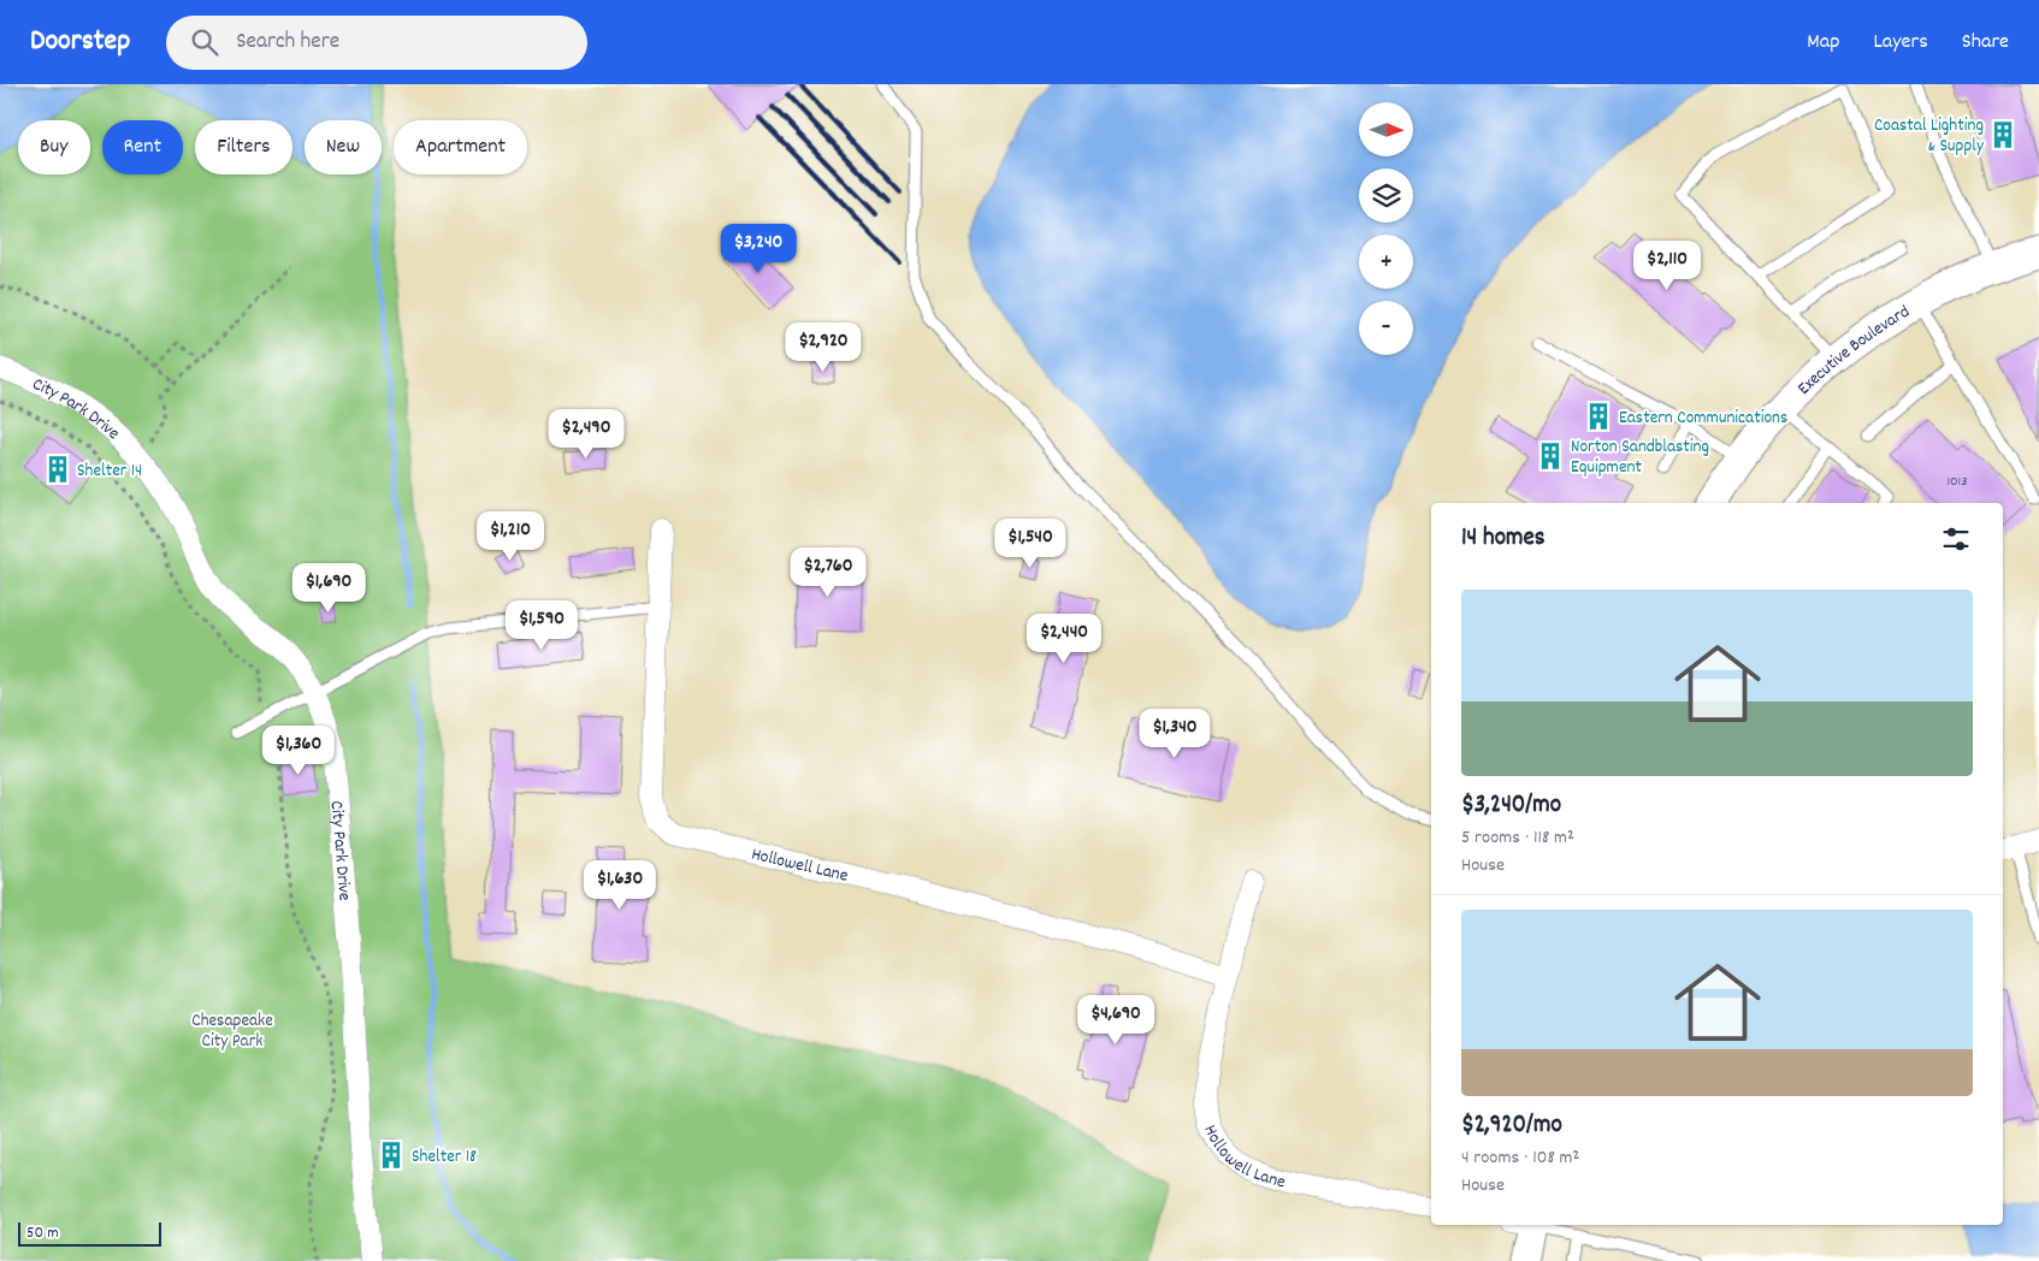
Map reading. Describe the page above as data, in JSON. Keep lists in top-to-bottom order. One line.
{"streets":{"street":["Executive Boulevard","City Park Drive","Hollowell Lane"]},"parks":["Chesapeake City Park"],"places":{"building":["Coastal Lighting & Supply","Eastern Communications","Norton Sandblasting Equipment","Shelter 14","Shelter 18"]},"house_numbers":["1013"],"scale_bar":"50 m","north":"right","page":{"header":"Doorstep","search":"Search here","nav":["Map","Layers","Share"],"map_buttons":["+","−"],"chip":["Buy","Rent","Filters","New","Apartment"],"price":["$3,240","$2,110","$2,920","$2,490","$1,210","$1,540","$2,760","$1,690","$1,590","$2,440","$1,340","$1,360","$1,630","$4,690"],"heading":"14 homes","list":[{"name":"$3,240/mo","note":"5 rooms · 118 m² · House"},{"name":"$2,920/mo","note":"4 rooms · 108 m² · House"}],"scale":"50 m"}}
